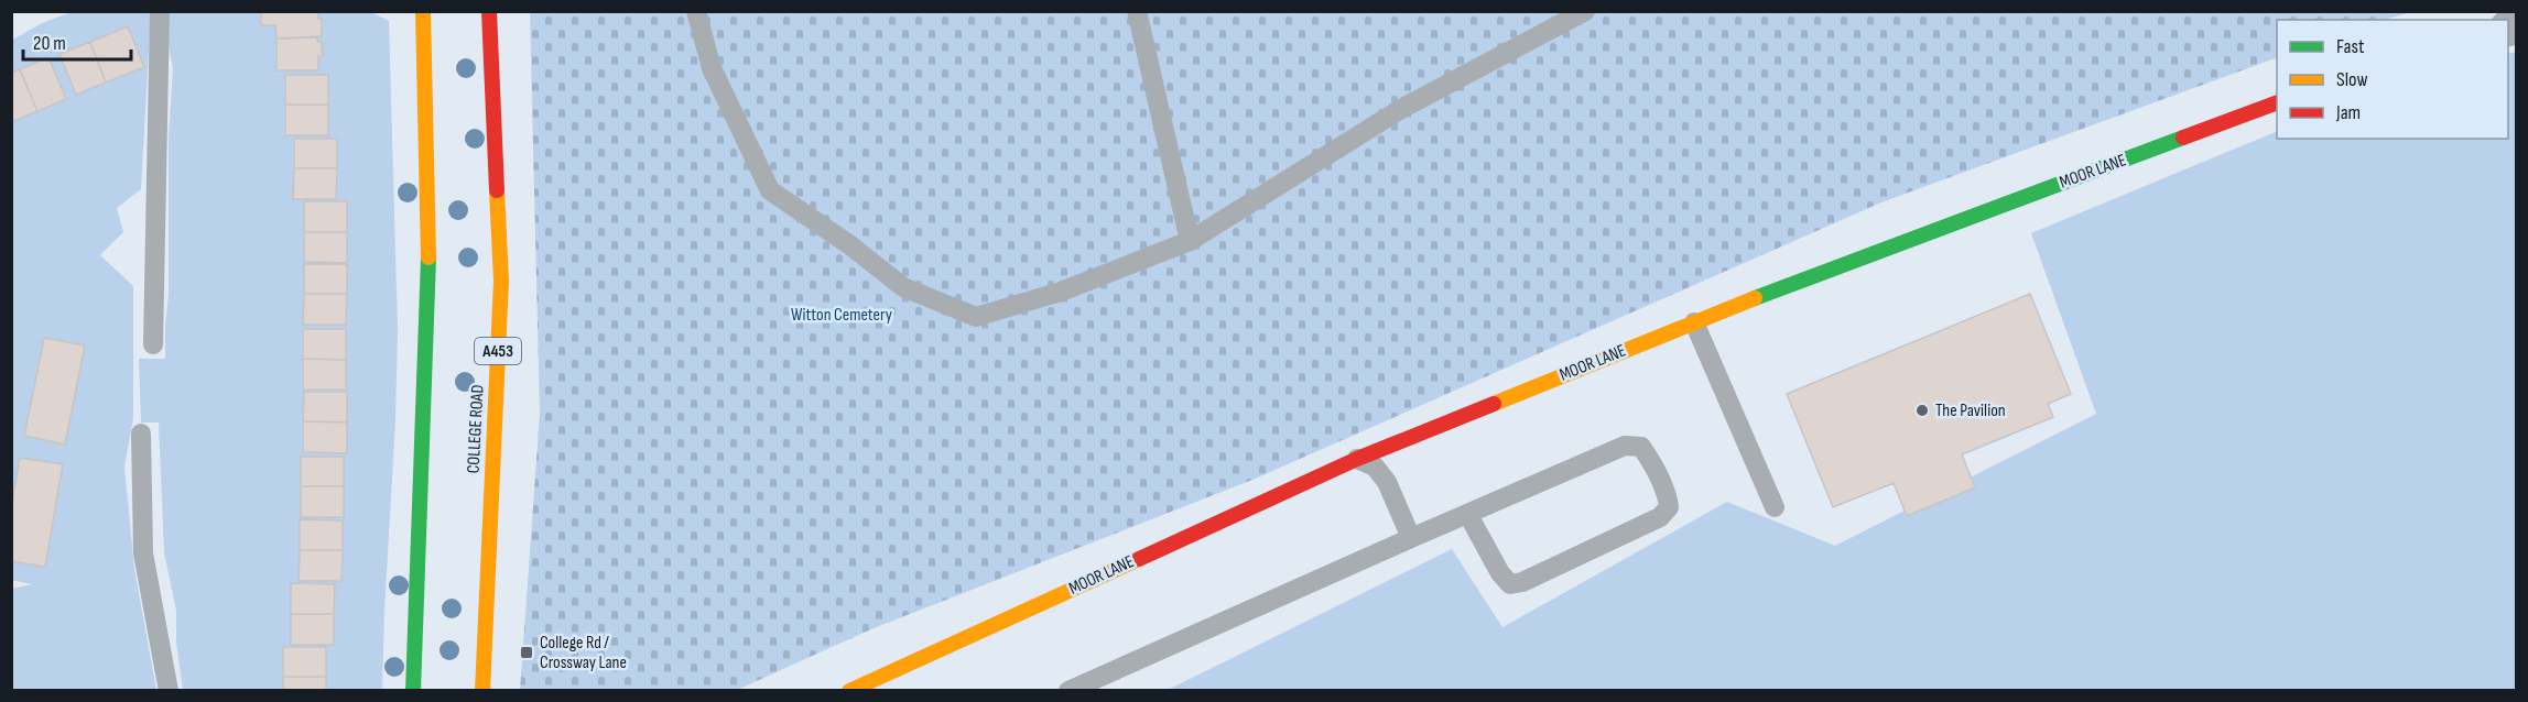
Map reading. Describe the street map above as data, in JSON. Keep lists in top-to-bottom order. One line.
{"streets":{"street":["MOOR LANE","A453","COLLEGE ROAD"]},"parks":["Witton Cemetery"],"places":{"other":["The Pavilion"],"transit":["College Rd / Crossway Lane"]},"legend":["Fast","Slow","Jam"],"scale_bar":"20 m"}
